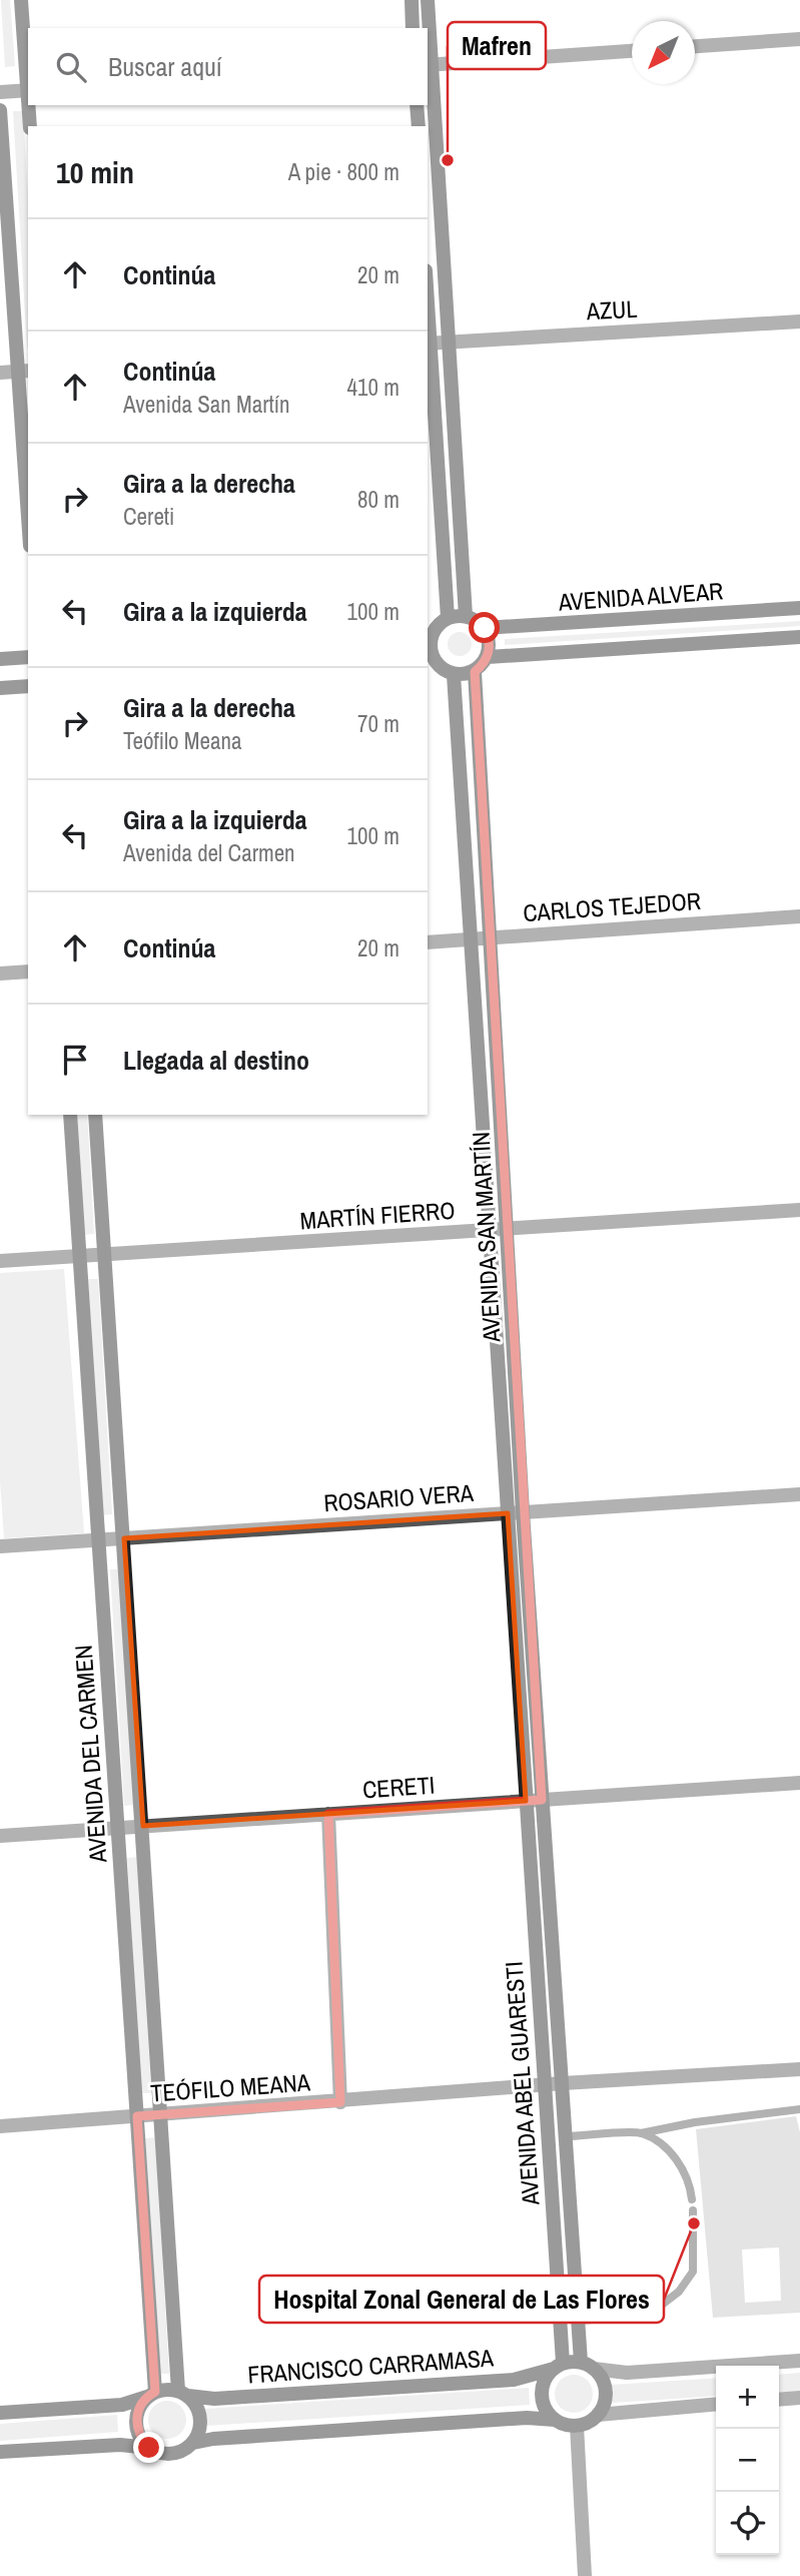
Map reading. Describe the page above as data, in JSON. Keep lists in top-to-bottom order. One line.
{"streets":{"main road":["AVENIDA ALVEAR","AVENIDA SAN MARTÍN","AVENIDA DEL CARMEN","AVENIDA ABEL GUARESTI","FRANCISCO CARRAMASA"],"street":["AZUL","CARLOS TEJEDOR","MARTÍN FIERRO","ROSARIO VERA","CERETI","TEÓFILO MEANA"]},"crossings":[["AVENIDA ALVEAR","AVENIDA SAN MARTÍN"],["CARLOS TEJEDOR","AVENIDA SAN MARTÍN"],["MARTÍN FIERRO","AVENIDA SAN MARTÍN"],["MARTÍN FIERRO","AVENIDA DEL CARMEN"],["AVENIDA SAN MARTÍN","ROSARIO VERA"],["AVENIDA SAN MARTÍN","CERETI"],["AVENIDA SAN MARTÍN","AVENIDA ABEL GUARESTI"],["ROSARIO VERA","AVENIDA DEL CARMEN"],["AVENIDA DEL CARMEN","CERETI"],["AVENIDA DEL CARMEN","TEÓFILO MEANA"],["AVENIDA DEL CARMEN","FRANCISCO CARRAMASA"],["CERETI","AVENIDA ABEL GUARESTI"],["AVENIDA ABEL GUARESTI","TEÓFILO MEANA"],["AVENIDA ABEL GUARESTI","FRANCISCO CARRAMASA"]],"places":["Mafren","Hospital Zonal General de Las Flores"],"north":"bottom left","page":{"search":"Buscar aquí","heading":["10 min","A pie · 800 m"],"list":[["Continúa","20 m"],["Continúa","Avenida San Martín","410 m"],["Gira a la derecha","Cereti","80 m"],["Gira a la izquierda","100 m"],["Gira a la derecha","Teófilo Meana","70 m"],["Gira a la izquierda","Avenida del Carmen","100 m"],["Continúa","20 m"],"Llegada al destino"],"map_buttons":["+","−"]}}
